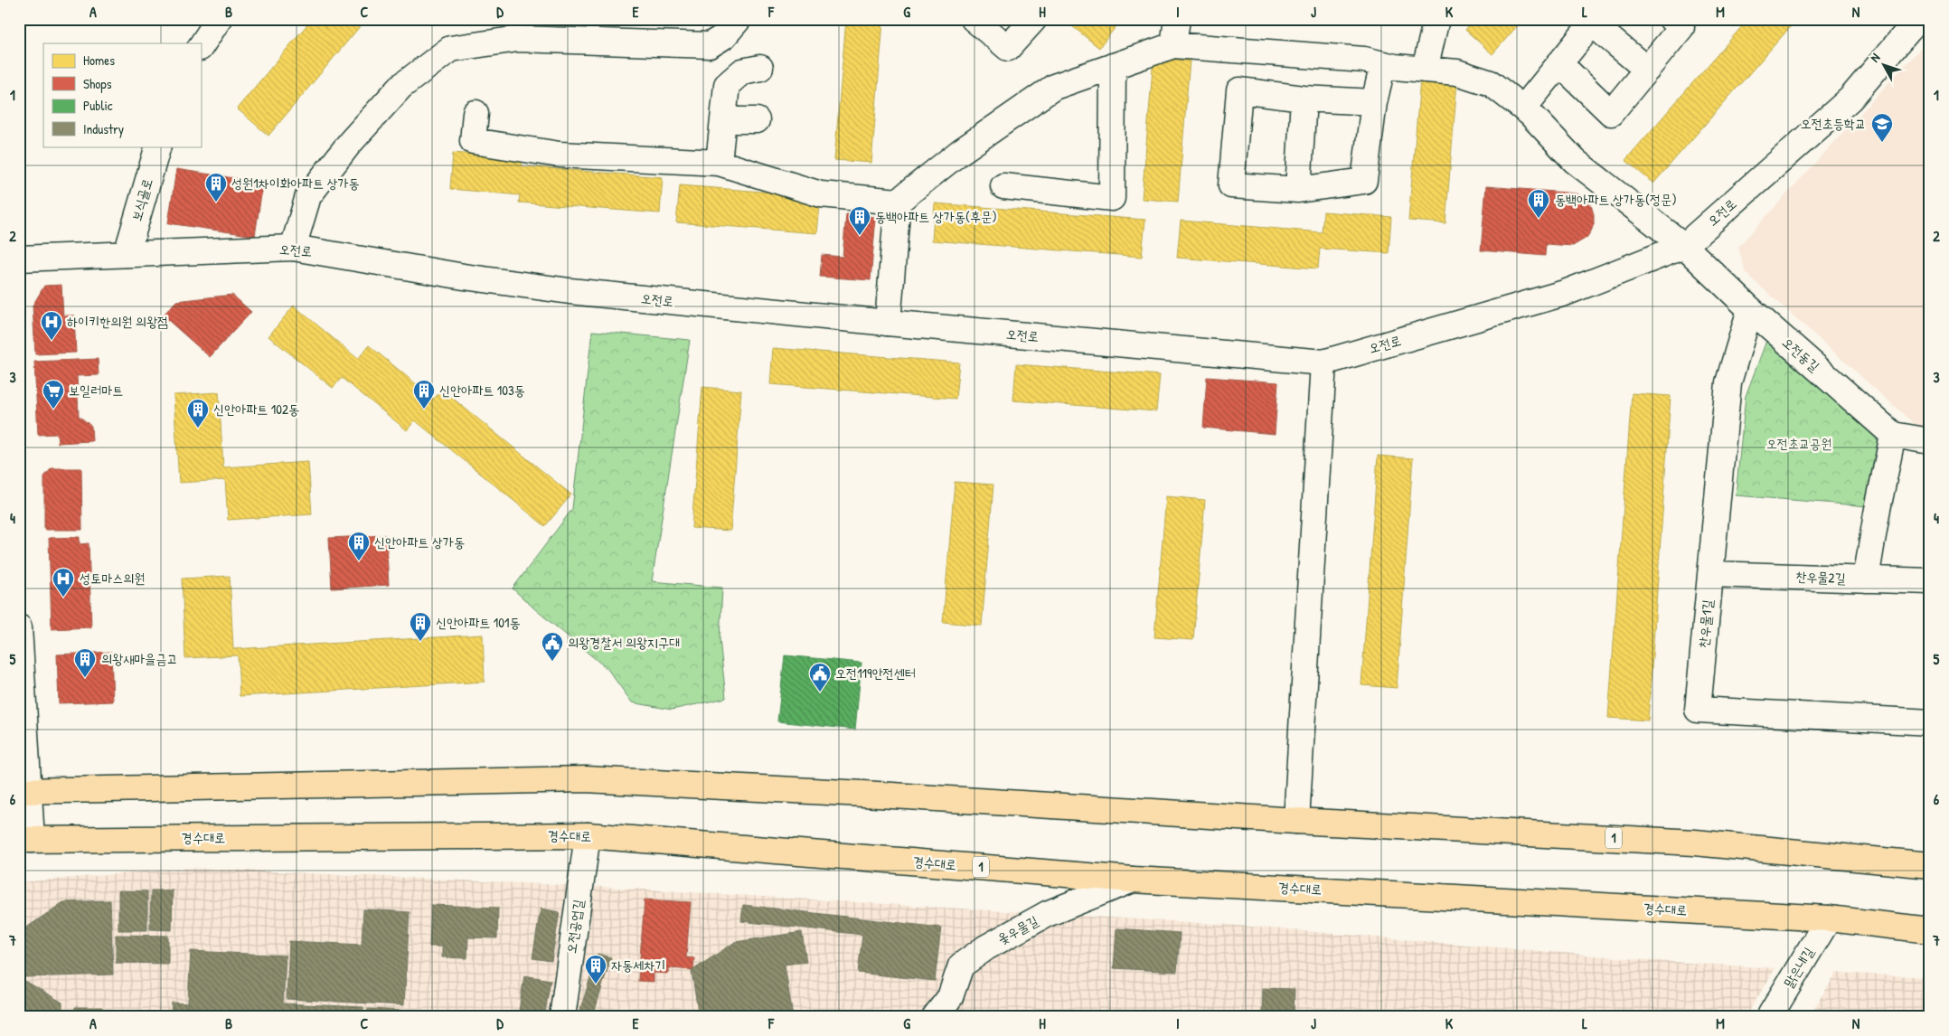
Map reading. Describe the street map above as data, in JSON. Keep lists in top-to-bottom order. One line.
{"streets":{"main road":["경수대로","1"],"street":["보식골로","오전로","오전동길","찬우물2길","찬우물1길","오전공업길","옻우물길","맑은내길"]},"crossings":[["보식골로","오전로"],["오전로","오전동길"],["오전동길","찬우물1길"],["찬우물2길","찬우물1길"],["경수대로","오전공업길"],["경수대로","옻우물길"],["경수대로","맑은내길"]],"parks":["오전초교공원"],"places":{"school or university":["오전초등학교"],"building":["성원1차이화아파트 상가동","동백아파트 상가동(정문)","동백아파트 상가동(후문)","신안아파트 103동","신안아파트 102동","신안아파트 상가동","신안아파트 101동","의왕새마을금고","자동세차기"],"hospital":["하이키한의원 의왕점","성토마스의원"],"supermarket":["보일러마트"],"public building":["의왕경찰서 의왕지구대","오전119안전센터"]},"legend":["Homes","Shops","Public","Industry"],"north":"top left","grid":{"columns":["A","B","C","D","E","F","G","H","I","J","K","L","M","N"],"rows":["1","2","3","4","5","6","7"]}}
